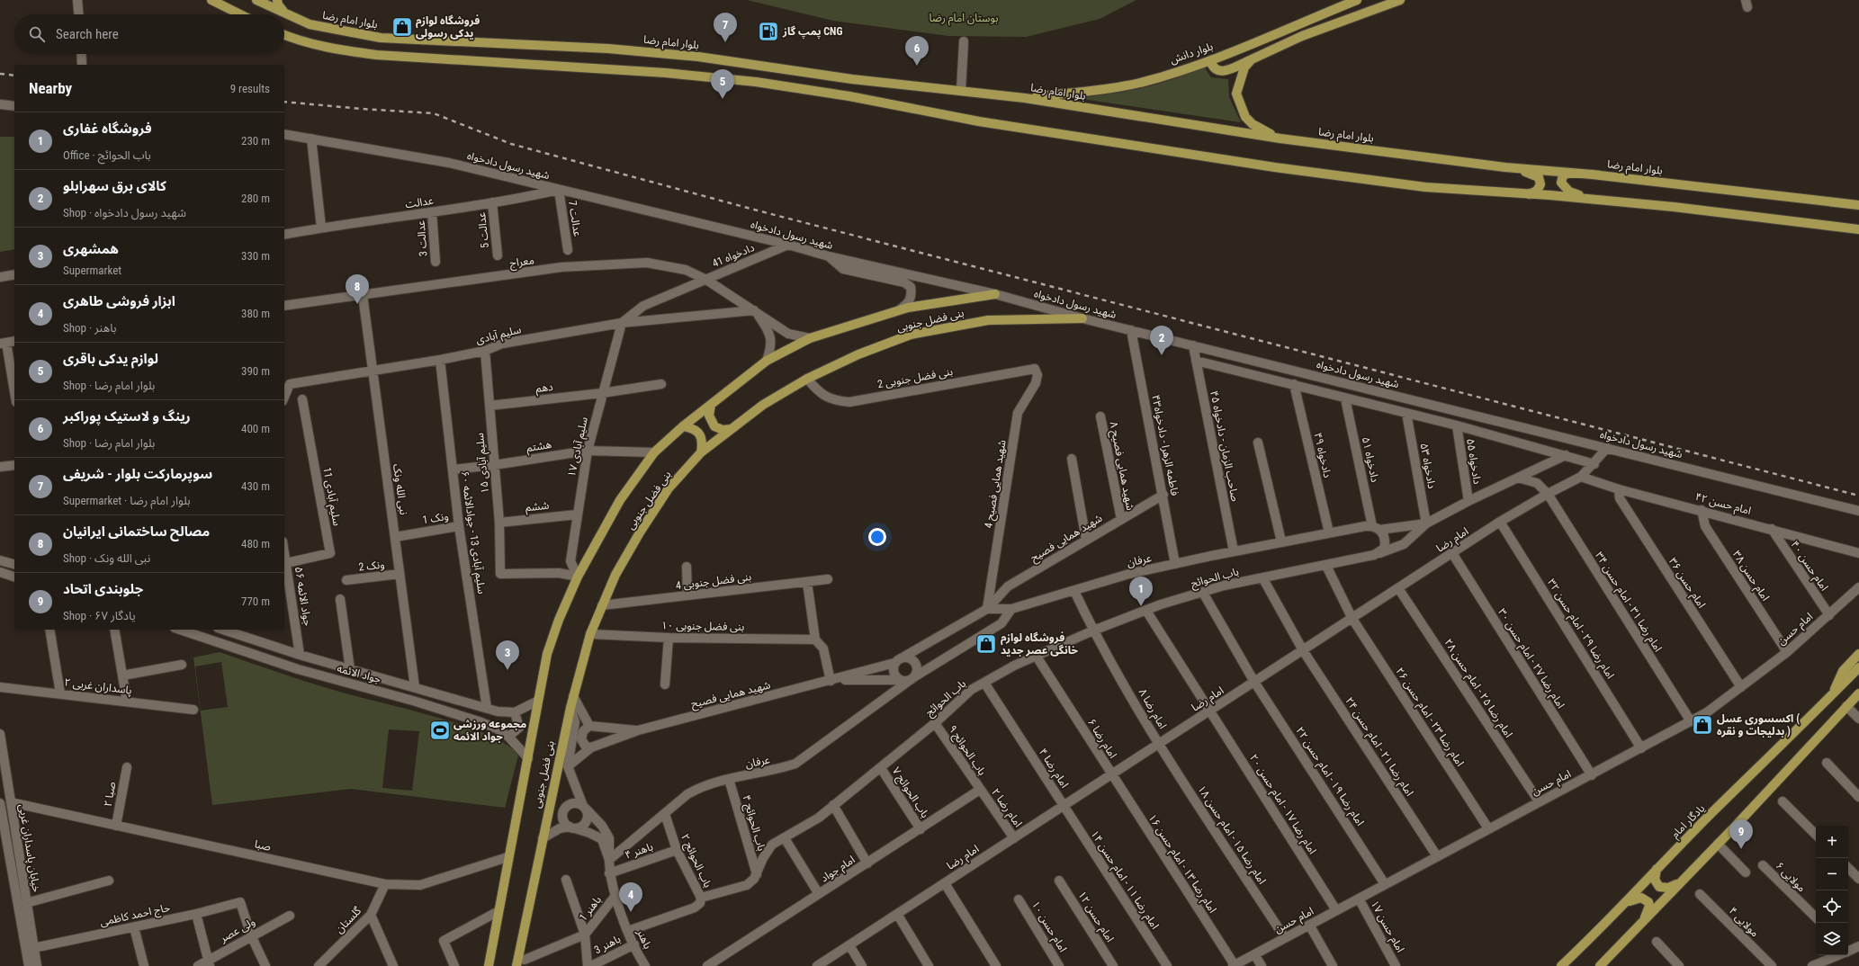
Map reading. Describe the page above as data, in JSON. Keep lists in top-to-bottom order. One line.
{"streets":{"main road":["بلوار امام رضا","بلوار دانش","بنی فضل جنوبی","یادگار امام"],"street":["شهید رسول دادخواه","عدالت","عدالت 7","عدالت 5","عدالت 3","دادخواه 41","معراج","سلیم آبادی","بنی فضل جنوبی 2","دهم","فاطمه الزهرا - دادخواه۴۳","هشتم","صاحب الزمان - دادخواه ۴۵","سلیم آبادی ۱۷","دادخواه ۴۹","دادخواه ۵۱","دادخواه ۵۵","سلیم آبادی ۱۵","شهید همایی فصیح ۸","دادخواه ۵۳","شهید همایی فصیح 4","نبی الله ونک","سلیم آبادی 11","امام حسن ۴۲","ششم","ونک 1","سلیم آبادی 13 - جوادالائمه ۶۰","شهید همایی فصیح","امام رضا","عرفان","ونک 2","امام حسن ۴۰","امام حسن ۳۸","باب الحوائج","بنی فضل جنوبی 4","امام حسن ۳۶","جواد الائمه ۵۶","امام رضا ۳۱ - امام حسن ۳۴","بنی فضل جنوبی ۱۰","امام رضا ۲۹ - امام حسن ۳۲","امام حسن","امام رضا ۲۷ - امام حسن ۳۰","جواد الائمه","پاسداران غربی ۲","امام رضا ۲۵ - امام حسن ۲۸","امام رضا ۸","امام رضا ۲۳ - امام حسن ۲۶","امام رضا ۶","امام رضا ۲۱ - امام حسن ۲۴","باب الحوائج ۹","امام رضا ۴","امام رضا ۱۹ - امام حسن ۲۲","باب الحوائج ۷","صبا ۲","امام رضا ۱۷ - امام حسن ۲۰","امام رضا ۲","باب الحوائج ۴","امام رضا ۱۵ - امام حسن ۱۸","صبا","خیابان پاسداران غربی","باهنر ۴","باب الحوائج ۲","امام رضا ۱۳ - امام حسن ۱۶","امام جواد","مولایی ۶","امام رضا ۱۱ - امام حسن ۱۴","باهنر 1","حاج احمد کاظمی","امام حسن ۱۲","گلستان","مولایی ۴","امام حسن ۱۰","امام حسن ۱۷","ولی عصر","باهنر","باهنر 3"]},"crossings":[["بلوار امام رضا","بلوار دانش"],["شهید رسول دادخواه","عدالت"],["شهید رسول دادخواه","عدالت 7"],["شهید رسول دادخواه","دادخواه 41"],["شهید رسول دادخواه","بنی فضل جنوبی"],["شهید رسول دادخواه","فاطمه الزهرا - دادخواه۴۳"],["شهید رسول دادخواه","صاحب الزمان - دادخواه ۴۵"],["شهید رسول دادخواه","امام رضا"],["عدالت","عدالت 7"],["عدالت","عدالت 5"],["عدالت","عدالت 3"],["دادخواه 41","معراج"],["دادخواه 41","سلیم آبادی"],["دادخواه 41","سلیم آبادی ۱۷"],["معراج","بنی فضل جنوبی"],["معراج","سلیم آبادی"],["معراج","نبی الله ونک"],["بنی فضل جنوبی","بنی فضل جنوبی 2"],["بنی فضل جنوبی","هشتم"],["بنی فضل جنوبی","سلیم آبادی ۱۷"],["بنی فضل جنوبی","سلیم آبادی ۱۵"],["بنی فضل جنوبی","بنی فضل جنوبی 4"],["بنی فضل جنوبی","بنی فضل جنوبی ۱۰"],["بنی فضل جنوبی","جواد الائمه"],["بنی فضل جنوبی","صبا"],["سلیم آبادی","سلیم آبادی ۱۷"],["سلیم آبادی","سلیم آبادی ۱۵"],["سلیم آبادی","نبی الله ونک"],["سلیم آبادی","سلیم آبادی 13 - جوادالائمه ۶۰"],["بنی فضل جنوبی 2","شهید همایی فصیح 4"],["دهم","سلیم آبادی ۱۷"],["دهم","سلیم آبادی ۱۵"],["فاطمه الزهرا - دادخواه۴۳","شهید همایی فصیح"],["فاطمه الزهرا - دادخواه۴۳","عرفان"],["هشتم","سلیم آبادی ۱۷"],["هشتم","سلیم آبادی ۱۵"],["هشتم","سلیم آبادی 13 - جوادالائمه ۶۰"],["صاحب الزمان - دادخواه ۴۵","عرفان"],["سلیم آبادی ۱۷","سلیم آبادی ۱۵"],["سلیم آبادی ۱۷","ششم"],["دادخواه ۴۹","عرفان"],["دادخواه ۵۱","عرفان"],["دادخواه ۵۵","باب الحوائج"],["سلیم آبادی ۱۵","ششم"],["شهید همایی فصیح ۸","شهید همایی فصیح"],["دادخواه ۵۳","عرفان"],["دادخواه ۵۳","باب الحوائج"],["شهید همایی فصیح 4","شهید همایی فصیح"],["نبی الله ونک","ونک 1"],["نبی الله ونک","ونک 2"],["نبی الله ونک","جواد الائمه"],["سلیم آبادی 11","جواد الائمه ۵۶"],["امام حسن ۴۲","امام رضا"],["امام حسن ۴۲","امام حسن ۴۰"],["امام حسن ۴۲","امام حسن ۳۸"],["امام حسن ۴۲","امام حسن ۳۶"],["ونک 1","سلیم آبادی 13 - جوادالائمه ۶۰"],["سلیم آبادی 13 - جوادالائمه ۶۰","جواد الائمه"],["شهید همایی فصیح","عرفان"],["شهید همایی فصیح","باهنر"],["امام رضا","امام رضا ۳۱ - امام حسن ۳۴"],["امام رضا","امام رضا ۲۹ - امام حسن ۳۲"],["امام رضا","امام رضا ۲۷ - امام حسن ۳۰"],["امام رضا","امام رضا ۲۵ - امام حسن ۲۸"],["امام رضا","امام رضا ۸"],["امام رضا","امام رضا ۲۳ - امام حسن ۲۶"],["امام رضا","امام رضا ۶"],["امام رضا","امام رضا ۲۱ - امام حسن ۲۴"],["امام رضا","امام رضا ۴"],["امام رضا","امام رضا ۱۹ - امام حسن ۲۲"],["امام رضا","امام رضا ۱۷ - امام حسن ۲۰"],["امام رضا","امام رضا ۲"],["امام رضا","امام رضا ۱۵ - امام حسن ۱۸"],["امام رضا","امام رضا ۱۳ - امام حسن ۱۶"],["امام رضا","امام رضا ۱۱ - امام حسن ۱۴"],["عرفان","باب الحوائج"],["عرفان","امام رضا ۸"],["عرفان","باب الحوائج ۴"],["عرفان","باب الحوائج ۲"],["عرفان","باهنر"],["امام حسن ۴۰","امام حسن"],["امام حسن ۳۸","امام حسن"],["باب الحوائج","امام رضا ۸"],["باب الحوائج","امام رضا ۲۳ - امام حسن ۲۶"],["باب الحوائج","امام رضا ۶"],["باب الحوائج","امام رضا ۲۱ - امام حسن ۲۴"],["باب الحوائج","باب الحوائج ۹"],["باب الحوائج","امام رضا ۴"],["باب الحوائج","امام رضا ۱۹ - امام حسن ۲۲"],["باب الحوائج","باب الحوائج ۷"],["باب الحوائج","امام رضا ۱۷ - امام حسن ۲۰"],["باب الحوائج","باب الحوائج ۴"],["باب الحوائج","باب الحوائج ۲"],["امام حسن ۳۶","امام حسن"],["جواد الائمه ۵۶","جواد الائمه"],["امام رضا ۳۱ - امام حسن ۳۴","امام حسن"],["امام رضا ۲۹ - امام حسن ۳۲","امام حسن"],["امام حسن","امام رضا ۲۷ - امام حسن ۳۰"],["امام حسن","امام رضا ۲۵ - امام حسن ۲۸"],["امام حسن","امام رضا ۲۳ - امام حسن ۲۶"],["امام حسن","امام رضا ۲۱ - امام حسن ۲۴"],["امام حسن","امام رضا ۱۹ - امام حسن ۲۲"],["امام حسن","امام رضا ۱۷ - امام حسن ۲۰"],["امام حسن","امام رضا ۱۵ - امام حسن ۱۸"],["امام حسن","امام رضا ۱۳ - امام حسن ۱۶"],["امام حسن","امام حسن ۱۷"],["امام رضا ۸","امام رضا ۱۵ - امام حسن ۱۸"],["امام رضا ۶","امام رضا ۱۳ - امام حسن ۱۶"],["باب الحوائج ۹","امام رضا ۲"],["باب الحوائج ۹","امام جواد"],["امام رضا ۴","امام رضا ۱۱ - امام حسن ۱۴"],["باب الحوائج ۷","امام جواد"],["صبا ۲","صبا"],["امام رضا ۲","امام جواد"],["صبا","خیابان پاسداران غربی"],["صبا","گلستان"],["خیابان پاسداران غربی","حاج احمد کاظمی"],["باهنر ۴","باب الحوائج ۲"],["باهنر ۴","باهنر"],["باهنر 1","باهنر"],["حاج احمد کاظمی","ولی عصر"],["باهنر","باهنر 3"]],"parks":["بوستان امام رضا"],"places":{"shop":["فروشگاه لوازم یدکی رسولی","فروشگاه لوازم خانگی عصر جدید","اکسسوری عسل ( بدلیجات و نقره )"],"fuel station":["پمپ گاز CNG"],"sports":["مجموعه ورزشی جواد الائمه"]},"page":{"pins":["7","6","5","8","2","1","3","9","4"],"search":"Search here","heading":["Nearby","9 results"],"list":[{"mark":"1","name":"فروشگاه غفاری","note":"Office · باب الحوائج","value":"230 m"},{"mark":"2","name":"کالای برق سهرابلو","note":"Shop · شهید رسول دادخواه","value":"280 m"},{"mark":"3","name":"همشهری","note":"Supermarket","value":"330 m"},{"mark":"4","name":"ابزار فروشی طاهری","note":"Shop · باهنر","value":"380 m"},{"mark":"5","name":"لوازم یدکی باقری","note":"Shop · بلوار امام رضا","value":"390 m"},{"mark":"6","name":"رینگ و لاستیک پوراکبر","note":"Shop · بلوار امام رضا","value":"400 m"},{"mark":"7","name":"سوپرمارکت بلوار - شریفی","note":"Supermarket · بلوار امام رضا","value":"430 m"},{"mark":"8","name":"مصالح ساختمانی ایرانیان","note":"Shop · نبی الله ونک","value":"480 m"},{"mark":"9","name":"جلوبندی اتحاد","note":"Shop · یادگار ۶۷","value":"770 m"}],"map_buttons":["+","−"]}}
